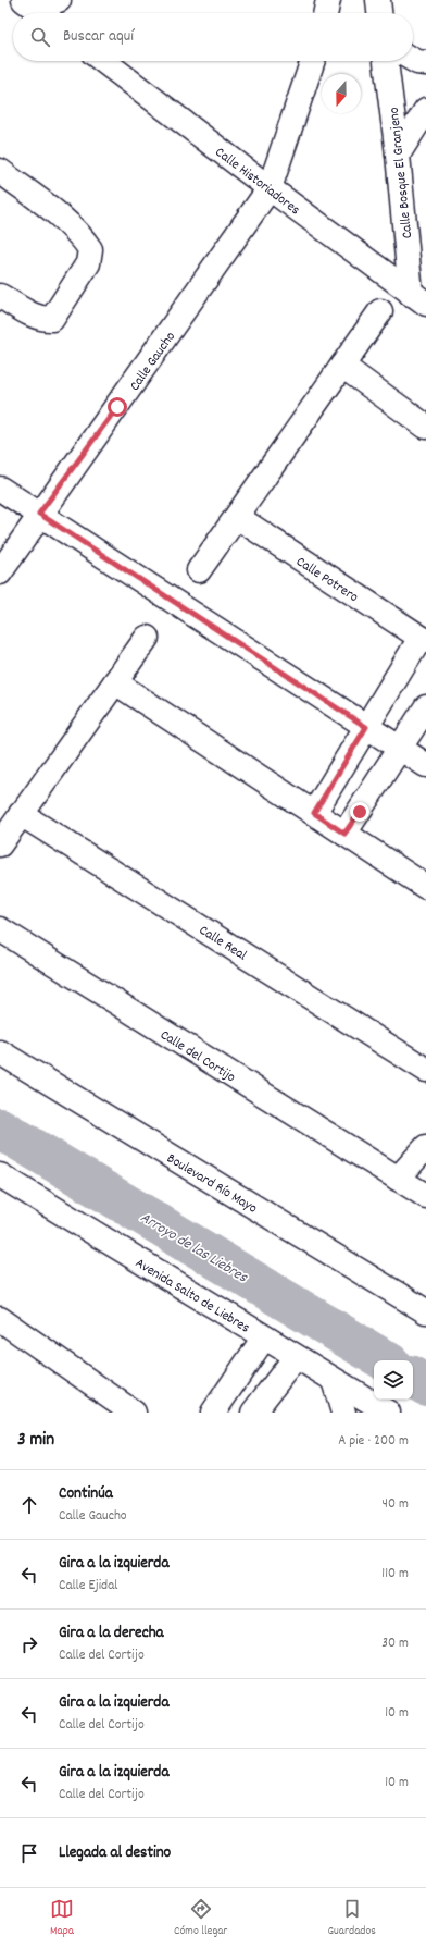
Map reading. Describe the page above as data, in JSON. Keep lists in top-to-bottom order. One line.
{"streets":{"street":["Calle Bosque El Granjeno","Calle Historiadores","Calle Gaucho","Calle Potrero","Calle Real","Calle del Cortijo","Boulevard Río Mayo","Avenida Salto de Liebres"]},"crossings":[["Calle Bosque El Granjeno","Calle Historiadores"],["Calle Historiadores","Calle Gaucho"]],"water":["Arroyo de las Liebres"],"north":"bottom","page":{"search":"Buscar aquí","heading":["3 min","A pie · 200 m"],"list":[["Continúa","Calle Gaucho","40 m"],["Gira a la izquierda","Calle Ejidal","110 m"],["Gira a la derecha","Calle del Cortijo","30 m"],["Gira a la izquierda","Calle del Cortijo","10 m"],["Gira a la izquierda","Calle del Cortijo","10 m"],"Llegada al destino"],"nav":["Mapa","Cómo llegar","Guardados"]}}
